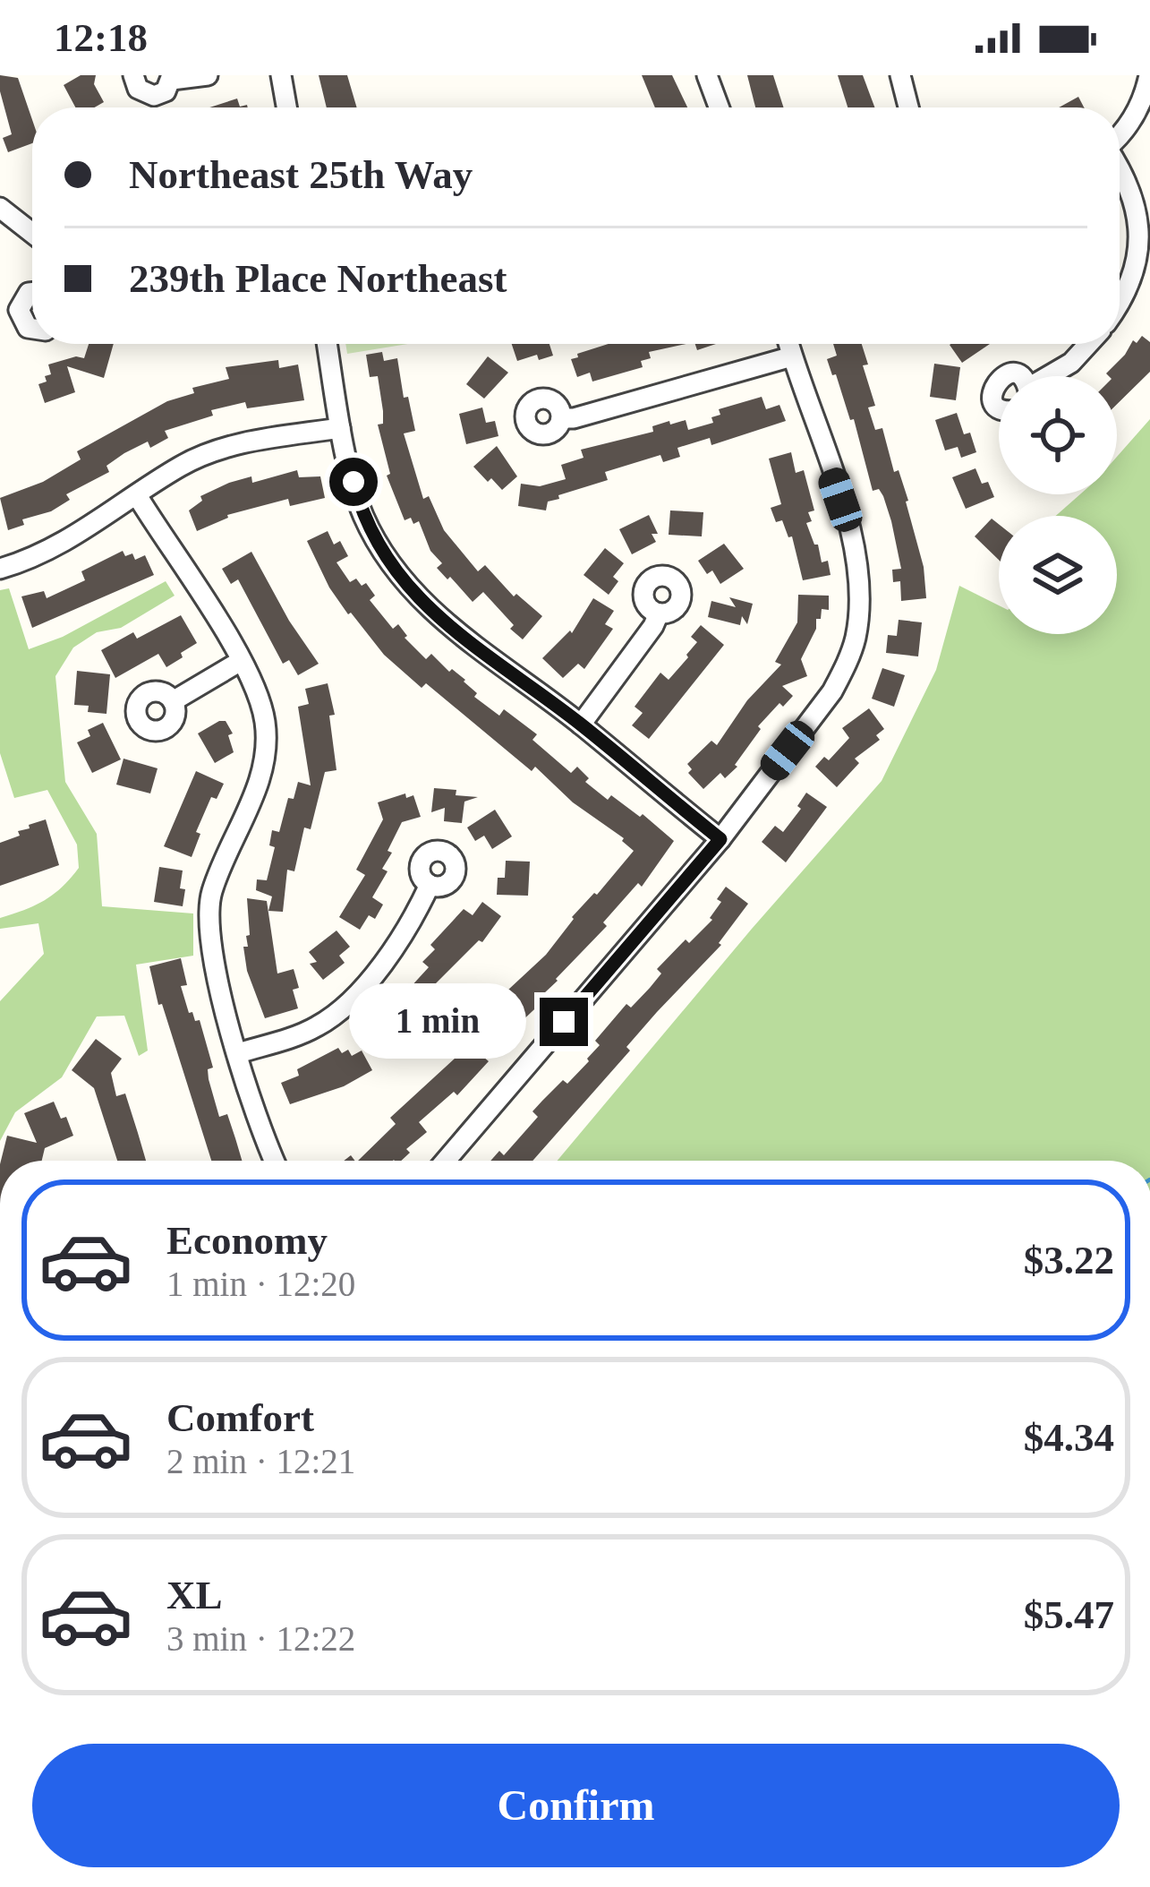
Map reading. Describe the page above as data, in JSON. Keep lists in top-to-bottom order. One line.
{"page":{"status":"12:18","banner":["Northeast 25th Way","239th Place Northeast"],"bubble":"1 min","list":[{"name":"Economy","note":"1 min · 12:20","value":"$3.22"},{"name":"Comfort","note":"2 min · 12:21","value":"$4.34"},{"name":"XL","note":"3 min · 12:22","value":"$5.47"}],"buttons":"Confirm"}}
